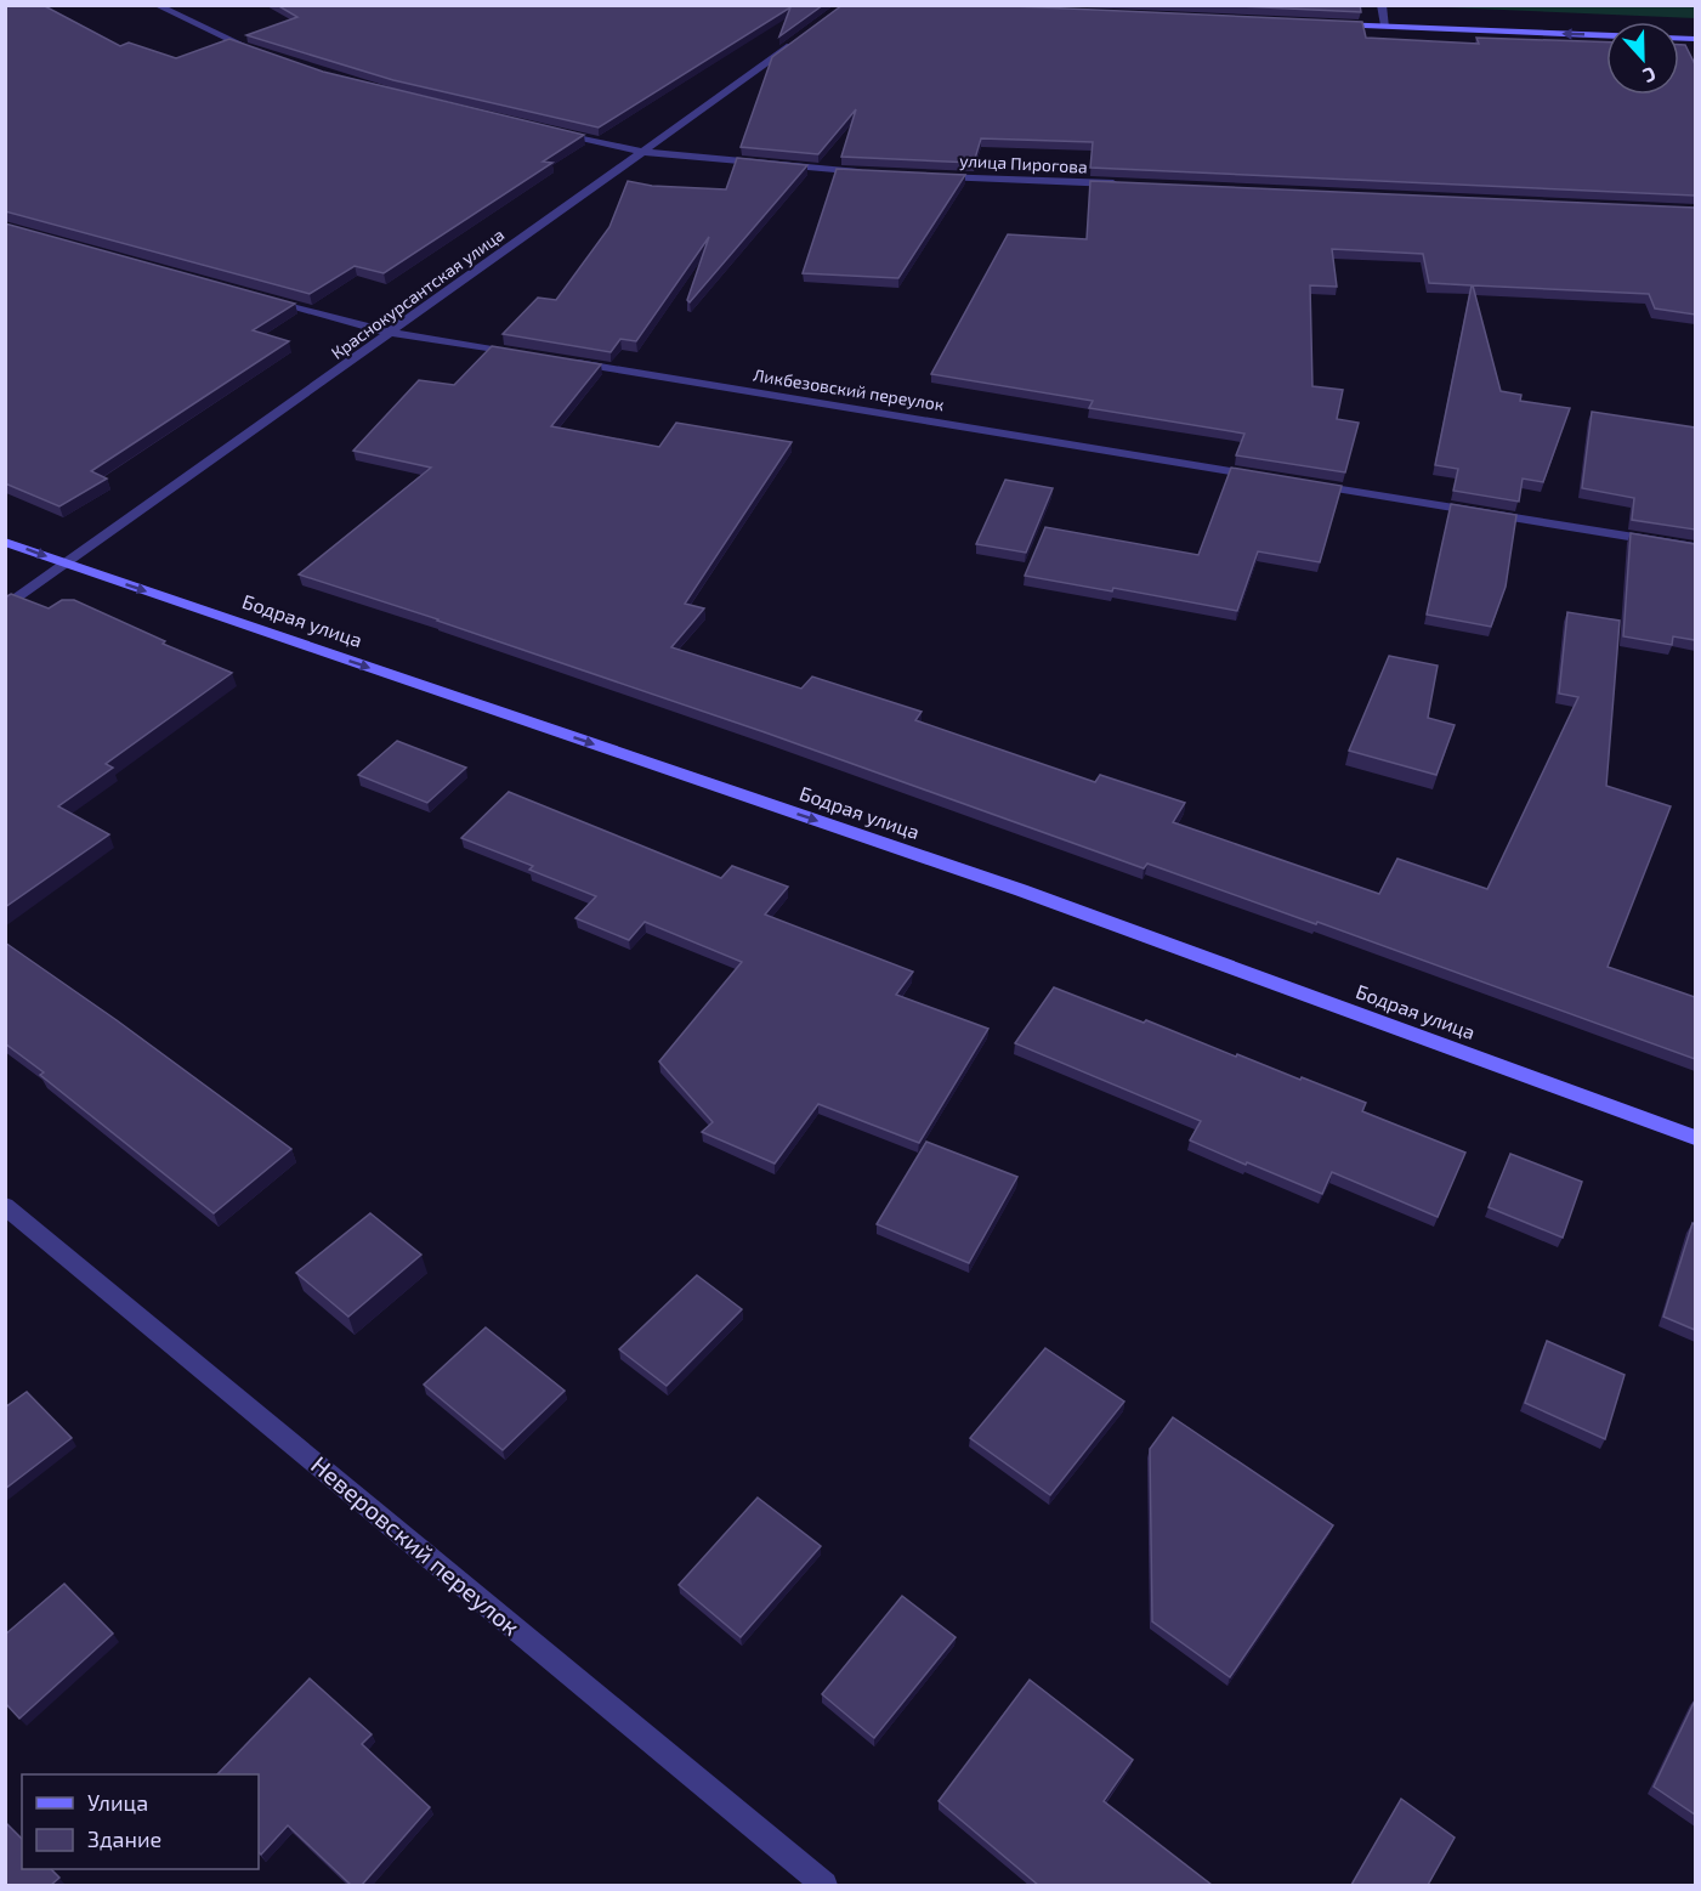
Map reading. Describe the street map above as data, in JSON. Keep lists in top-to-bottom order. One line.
{"streets":{"street":["улица Пирогова","Краснокурсантская улица","Ликбезовский переулок","Бодрая улица","Неверовский переулок"]},"crossings":[["Краснокурсантская улица","Бодрая улица"]],"one_way":["Бодрая улица"],"legend":["Улица","Здание"],"north":"bottom"}
